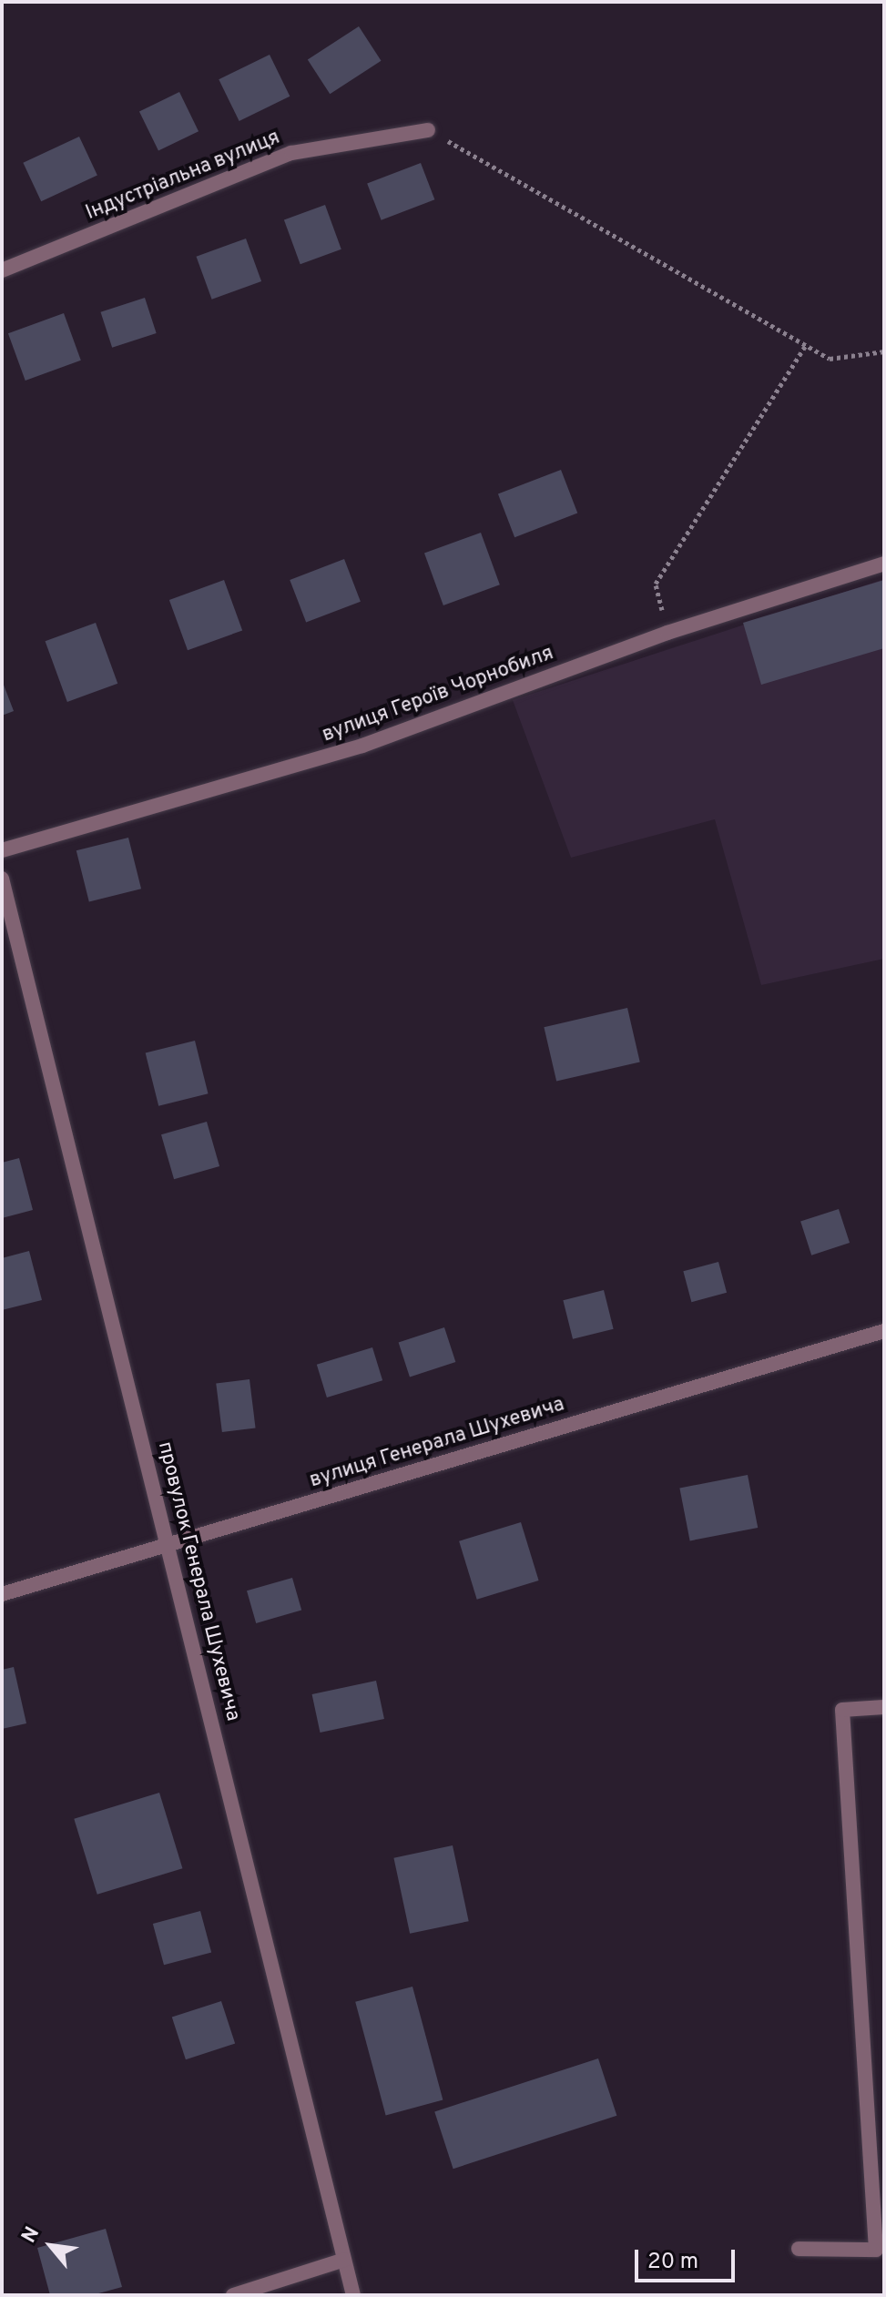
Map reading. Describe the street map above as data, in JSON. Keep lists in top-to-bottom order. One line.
{"streets":{"street":["Індустріальна вулиця","вулиця Героїв Чорнобиля","вулиця Генерала Шухевича","провулок Генерала Шухевича"]},"crossings":[["вулиця Генерала Шухевича","провулок Генерала Шухевича"]],"scale_bar":"20 m","north":"top left"}
